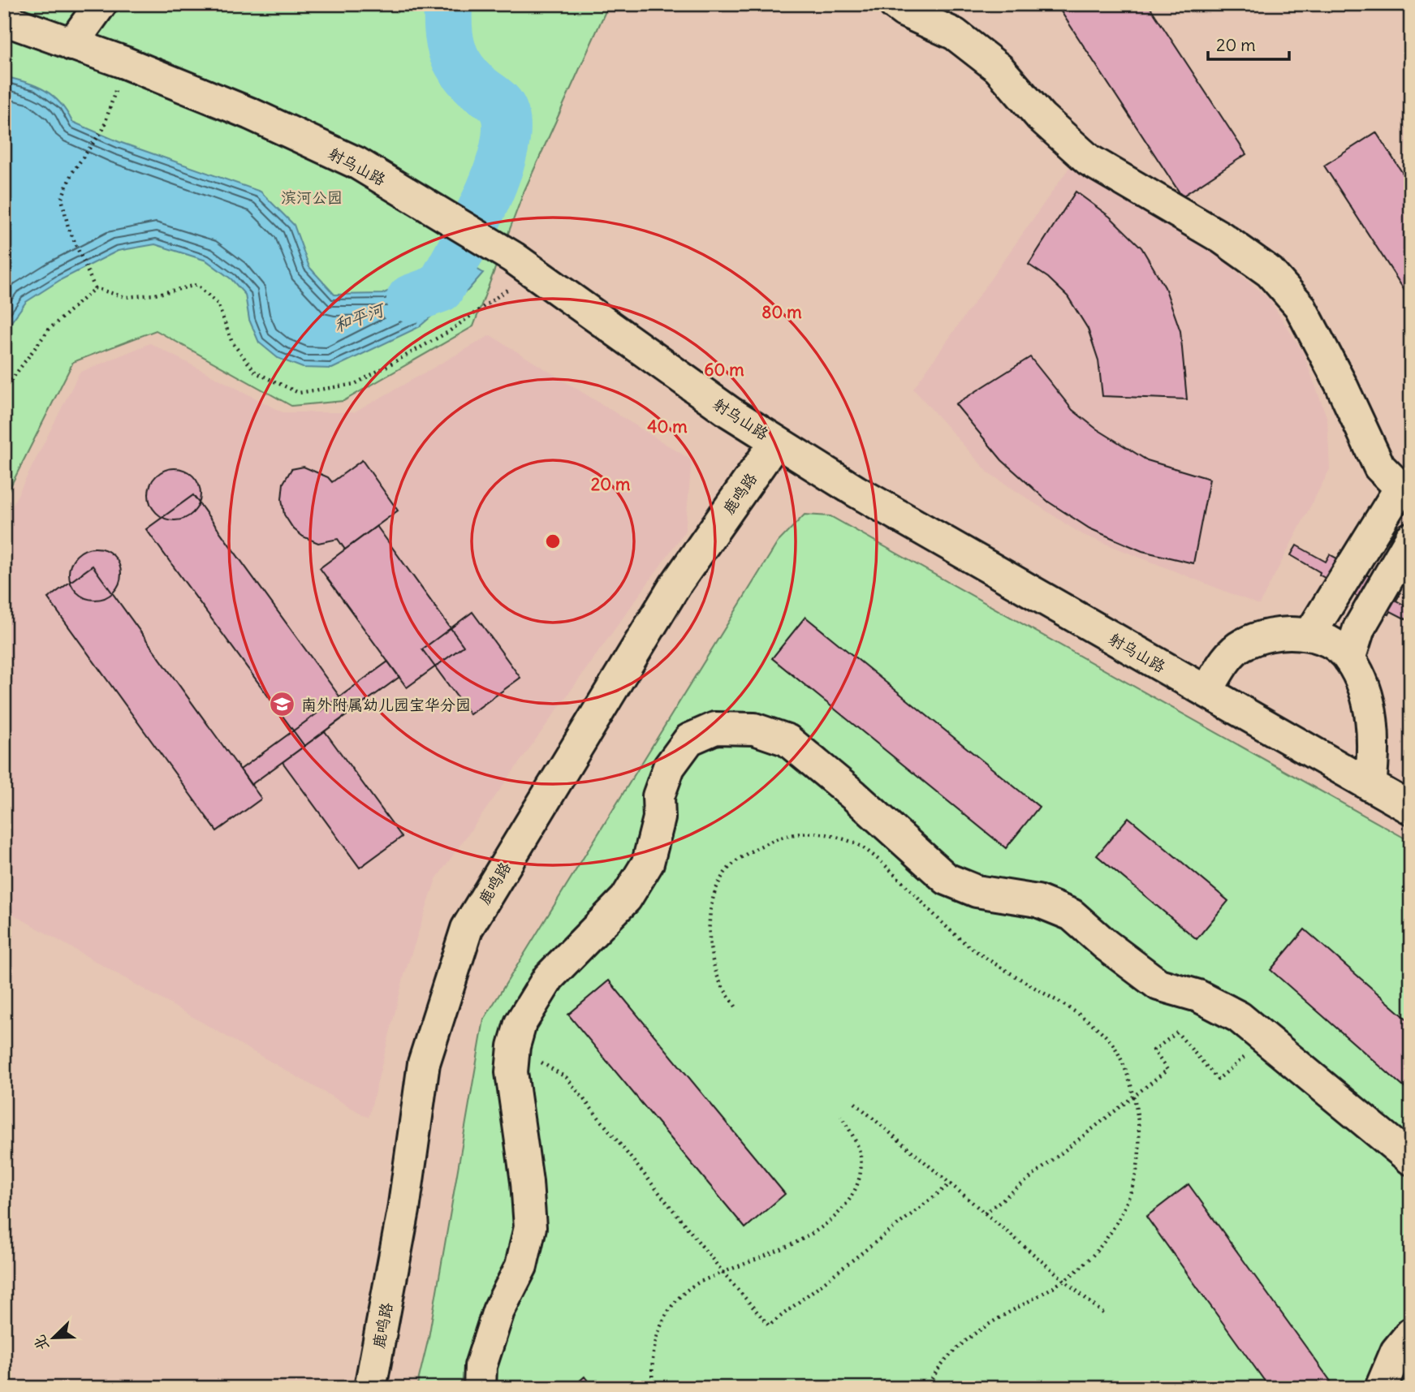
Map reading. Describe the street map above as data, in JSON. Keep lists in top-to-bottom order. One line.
{"streets":{"street":["射乌山路","鹿鸣路"]},"crossings":[["射乌山路","鹿鸣路"]],"water":["和平河"],"parks":["滨河公园"],"places":{"school or university":["南外附属幼儿园宝华分园"]},"scale_bar":"20 m","north":"bottom left","rings":["80 m","60 m","40 m","20 m"]}
